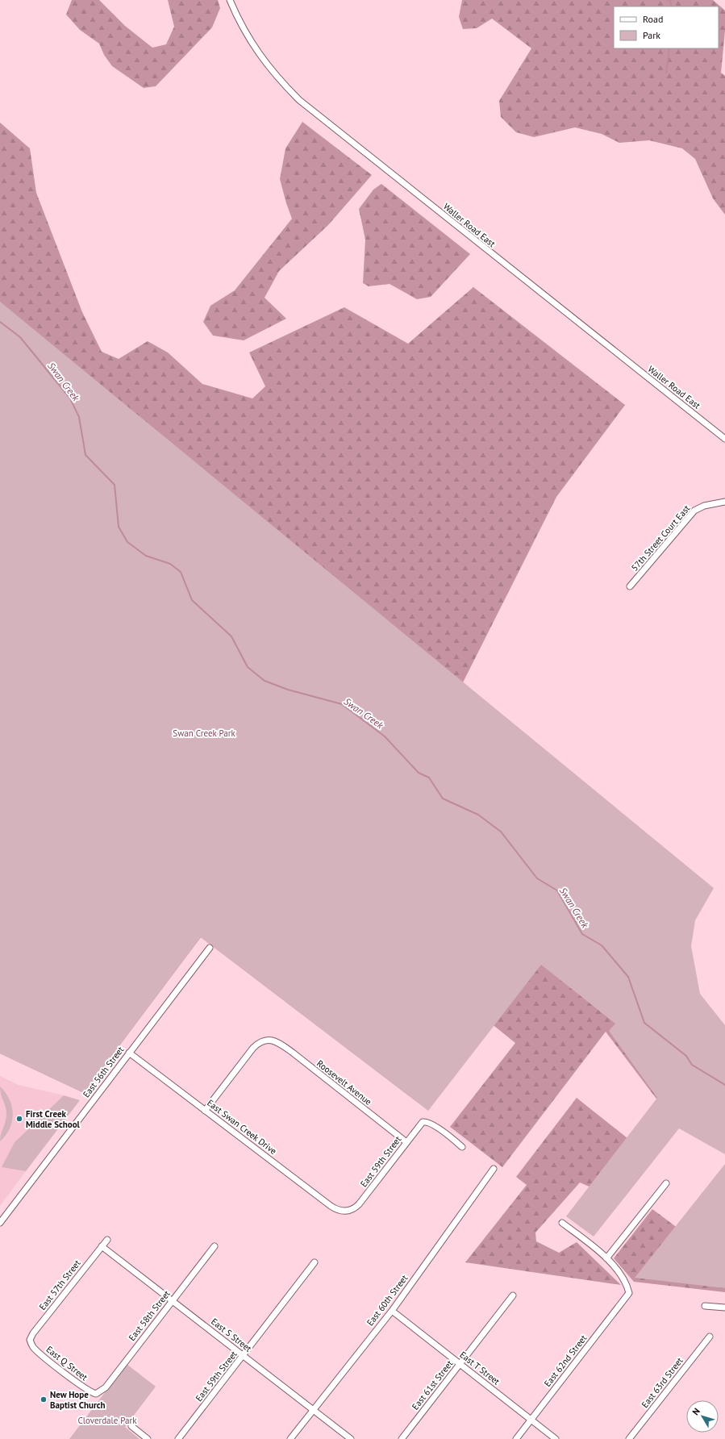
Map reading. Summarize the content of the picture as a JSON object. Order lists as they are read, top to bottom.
{
  "streets": {
    "street": [
      "Waller Road East",
      "57th Street Court East",
      "East 56th Street",
      "Roosevelt Avenue",
      "East Swan Creek Drive",
      "East 59th Street",
      "East 57th Street",
      "East 60th Street",
      "East 58th Street",
      "East S Street",
      "East 62nd Street",
      "East Q Street",
      "East T Street",
      "East 63rd Street",
      "East 61st Street"
    ]
  },
  "crossings": [
    ["East 56th Street", "East Swan Creek Drive"],
    ["Roosevelt Avenue", "East Swan Creek Drive"],
    ["Roosevelt Avenue", "East 59th Street"],
    ["East Swan Creek Drive", "East 59th Street"],
    ["East 59th Street", "East S Street"],
    ["East 57th Street", "East S Street"],
    ["East 57th Street", "East Q Street"],
    ["East 60th Street", "East S Street"],
    ["East 60th Street", "East T Street"],
    ["East 58th Street", "East S Street"],
    ["East 58th Street", "East Q Street"],
    ["East 62nd Street", "East T Street"],
    ["East T Street", "East 61st Street"]
  ],
  "water": ["Swan Creek"],
  "parks": ["Swan Creek Park", "Cloverdale Park"],
  "places": ["First Creek Middle School", "New Hope Baptist Church"],
  "legend": ["Road", "Park"],
  "north": "top left"
}
